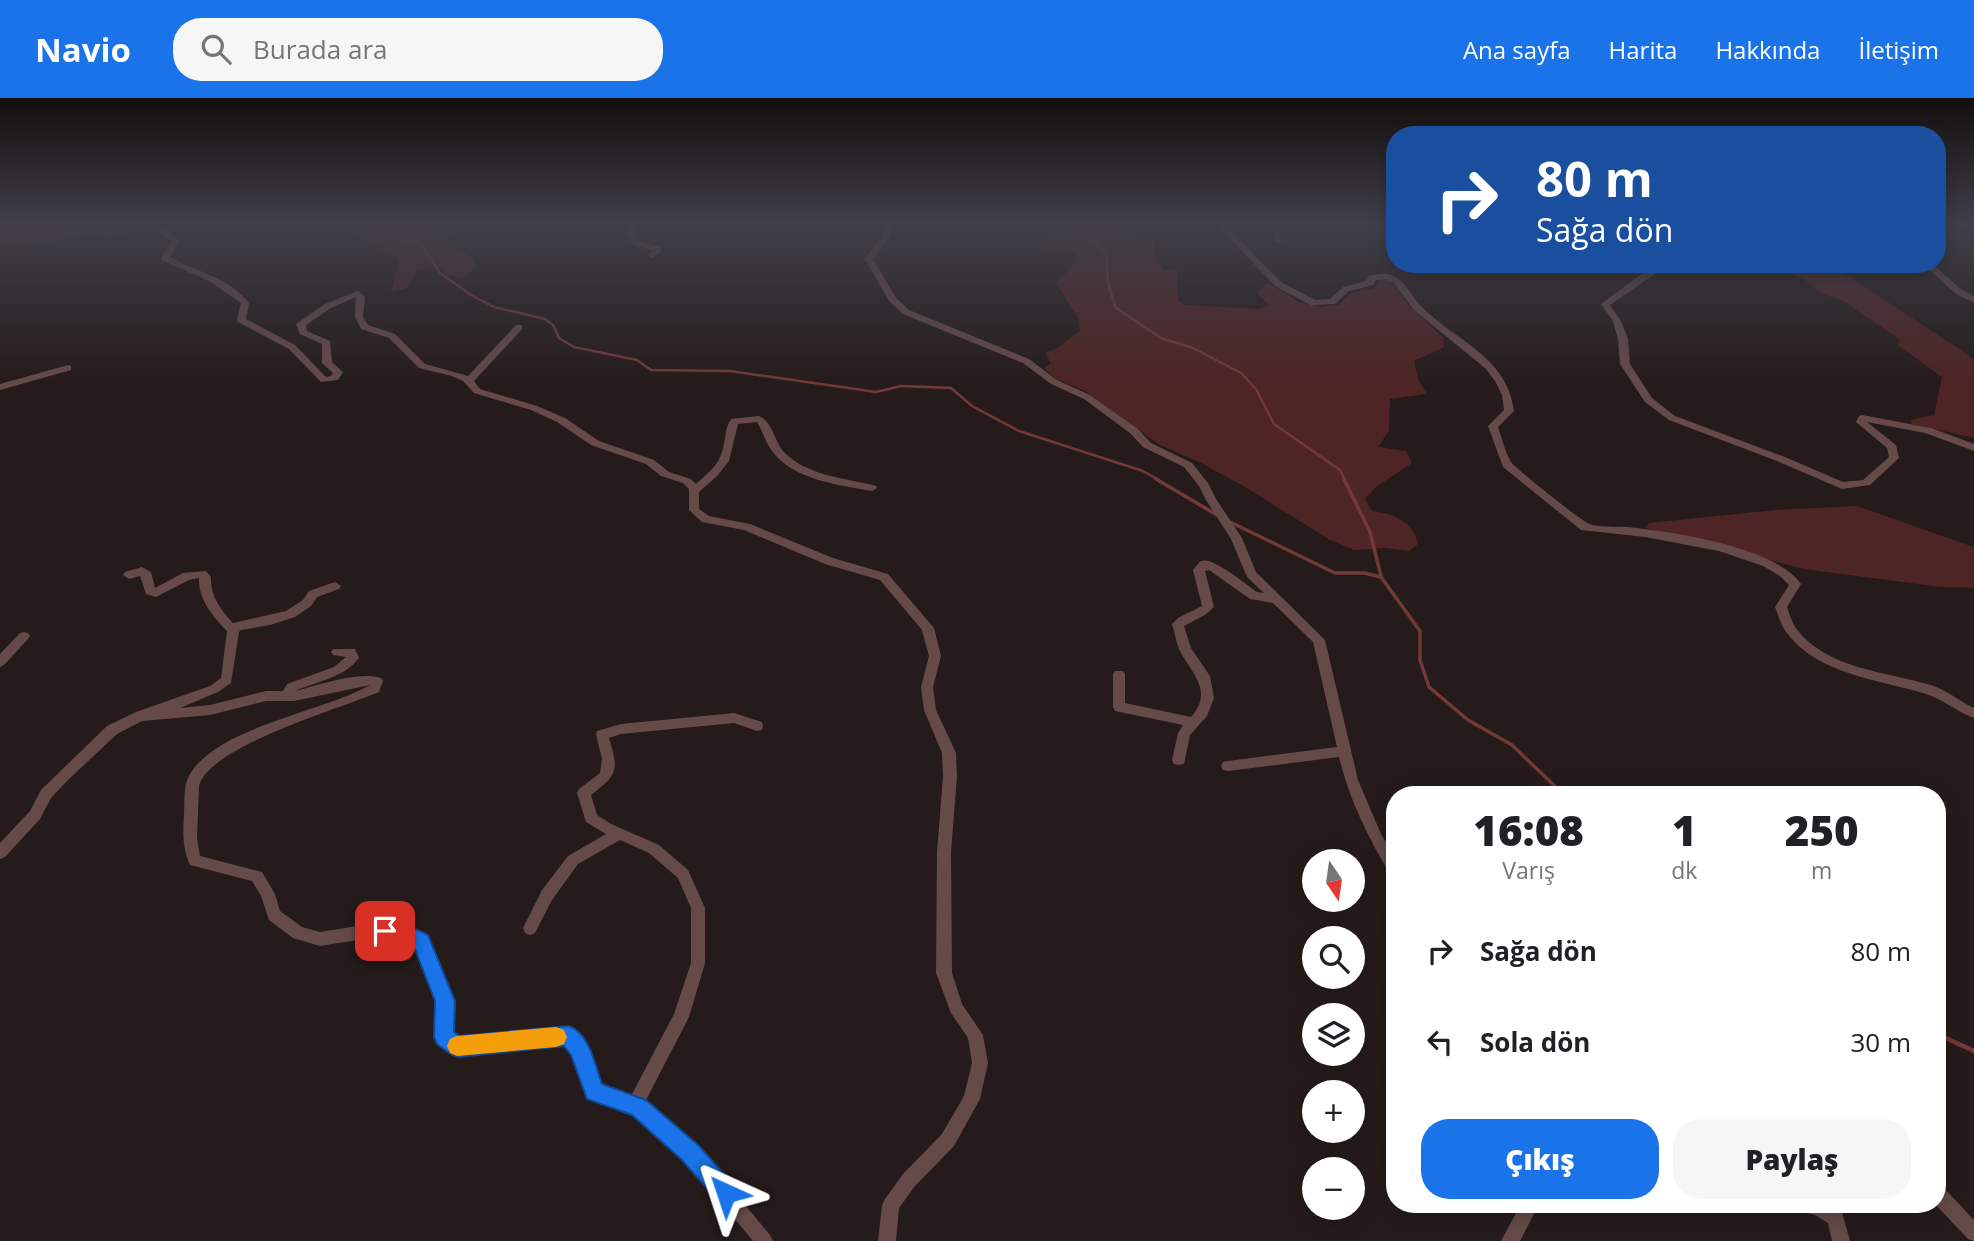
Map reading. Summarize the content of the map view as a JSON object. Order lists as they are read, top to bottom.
{
  "north": "bottom",
  "page": {
    "header": "Navio",
    "search": "Burada ara",
    "nav": [
      "Ana sayfa",
      "Harita",
      "Hakkında",
      "İletişim"
    ],
    "turn": ["80 m", "Sağa dön"],
    "eta": [
      "16:08",
      "Varış",
      "1",
      "dk",
      "250",
      "m"
    ],
    "map_buttons": ["+", "−"],
    "list": [
      {
        "name": "Sağa dön",
        "value": "80 m"
      },
      {
        "name": "Sola dön",
        "value": "30 m"
      }
    ],
    "buttons": ["Çıkış", "Paylaş"]
  }
}
